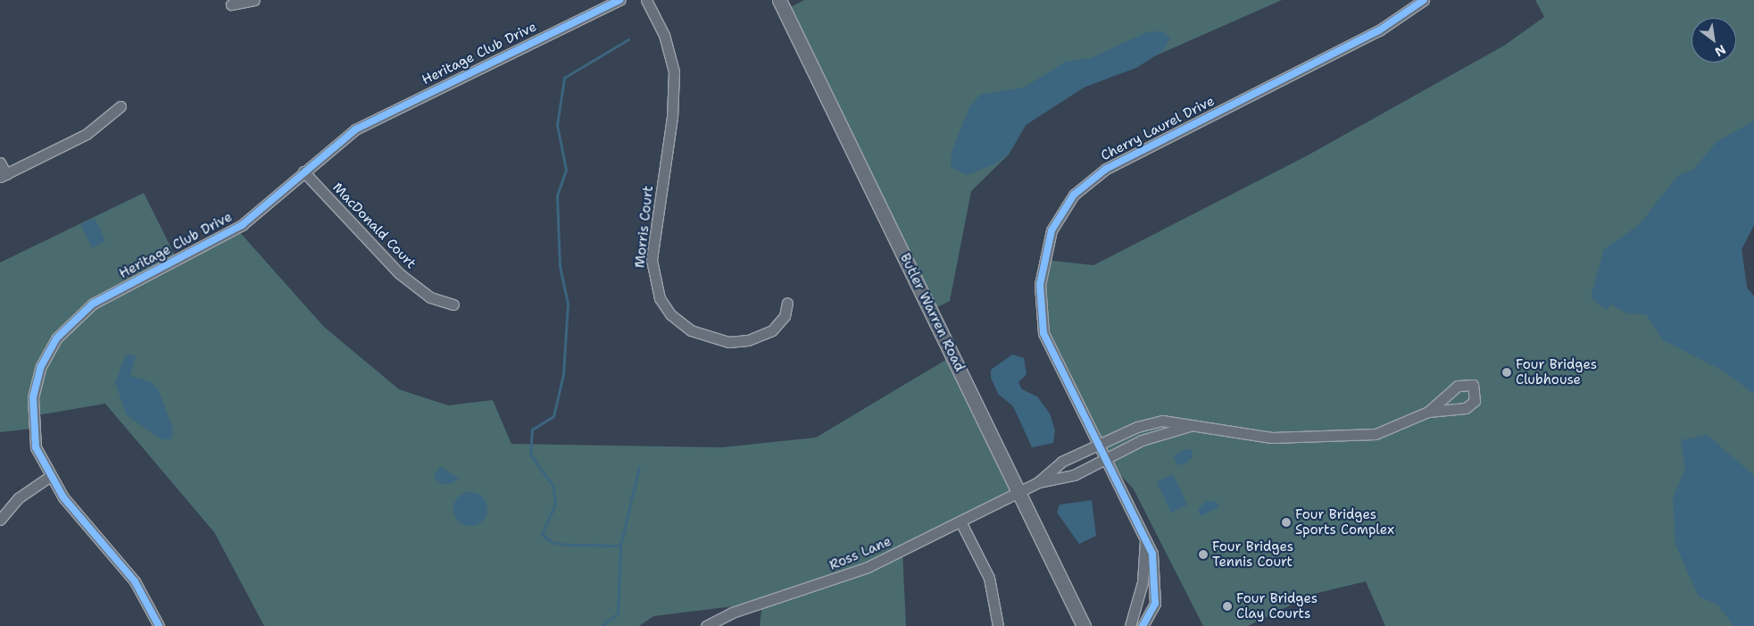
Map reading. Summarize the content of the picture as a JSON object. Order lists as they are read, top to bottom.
{
  "streets": {
    "main road": ["Butler Warren Road"],
    "street": [
      "Heritage Club Drive",
      "Cherry Laurel Drive",
      "MacDonald Court",
      "Morris Court",
      "Ross Lane"
    ]
  },
  "crossings": [
    ["Heritage Club Drive", "MacDonald Court"],
    ["Butler Warren Road", "Ross Lane"]
  ],
  "places": [
    "Four Bridges Clubhouse",
    "Four Bridges Sports Complex",
    "Four Bridges Tennis Court",
    "Four Bridges Clay Courts"
  ],
  "north": "bottom right"
}
